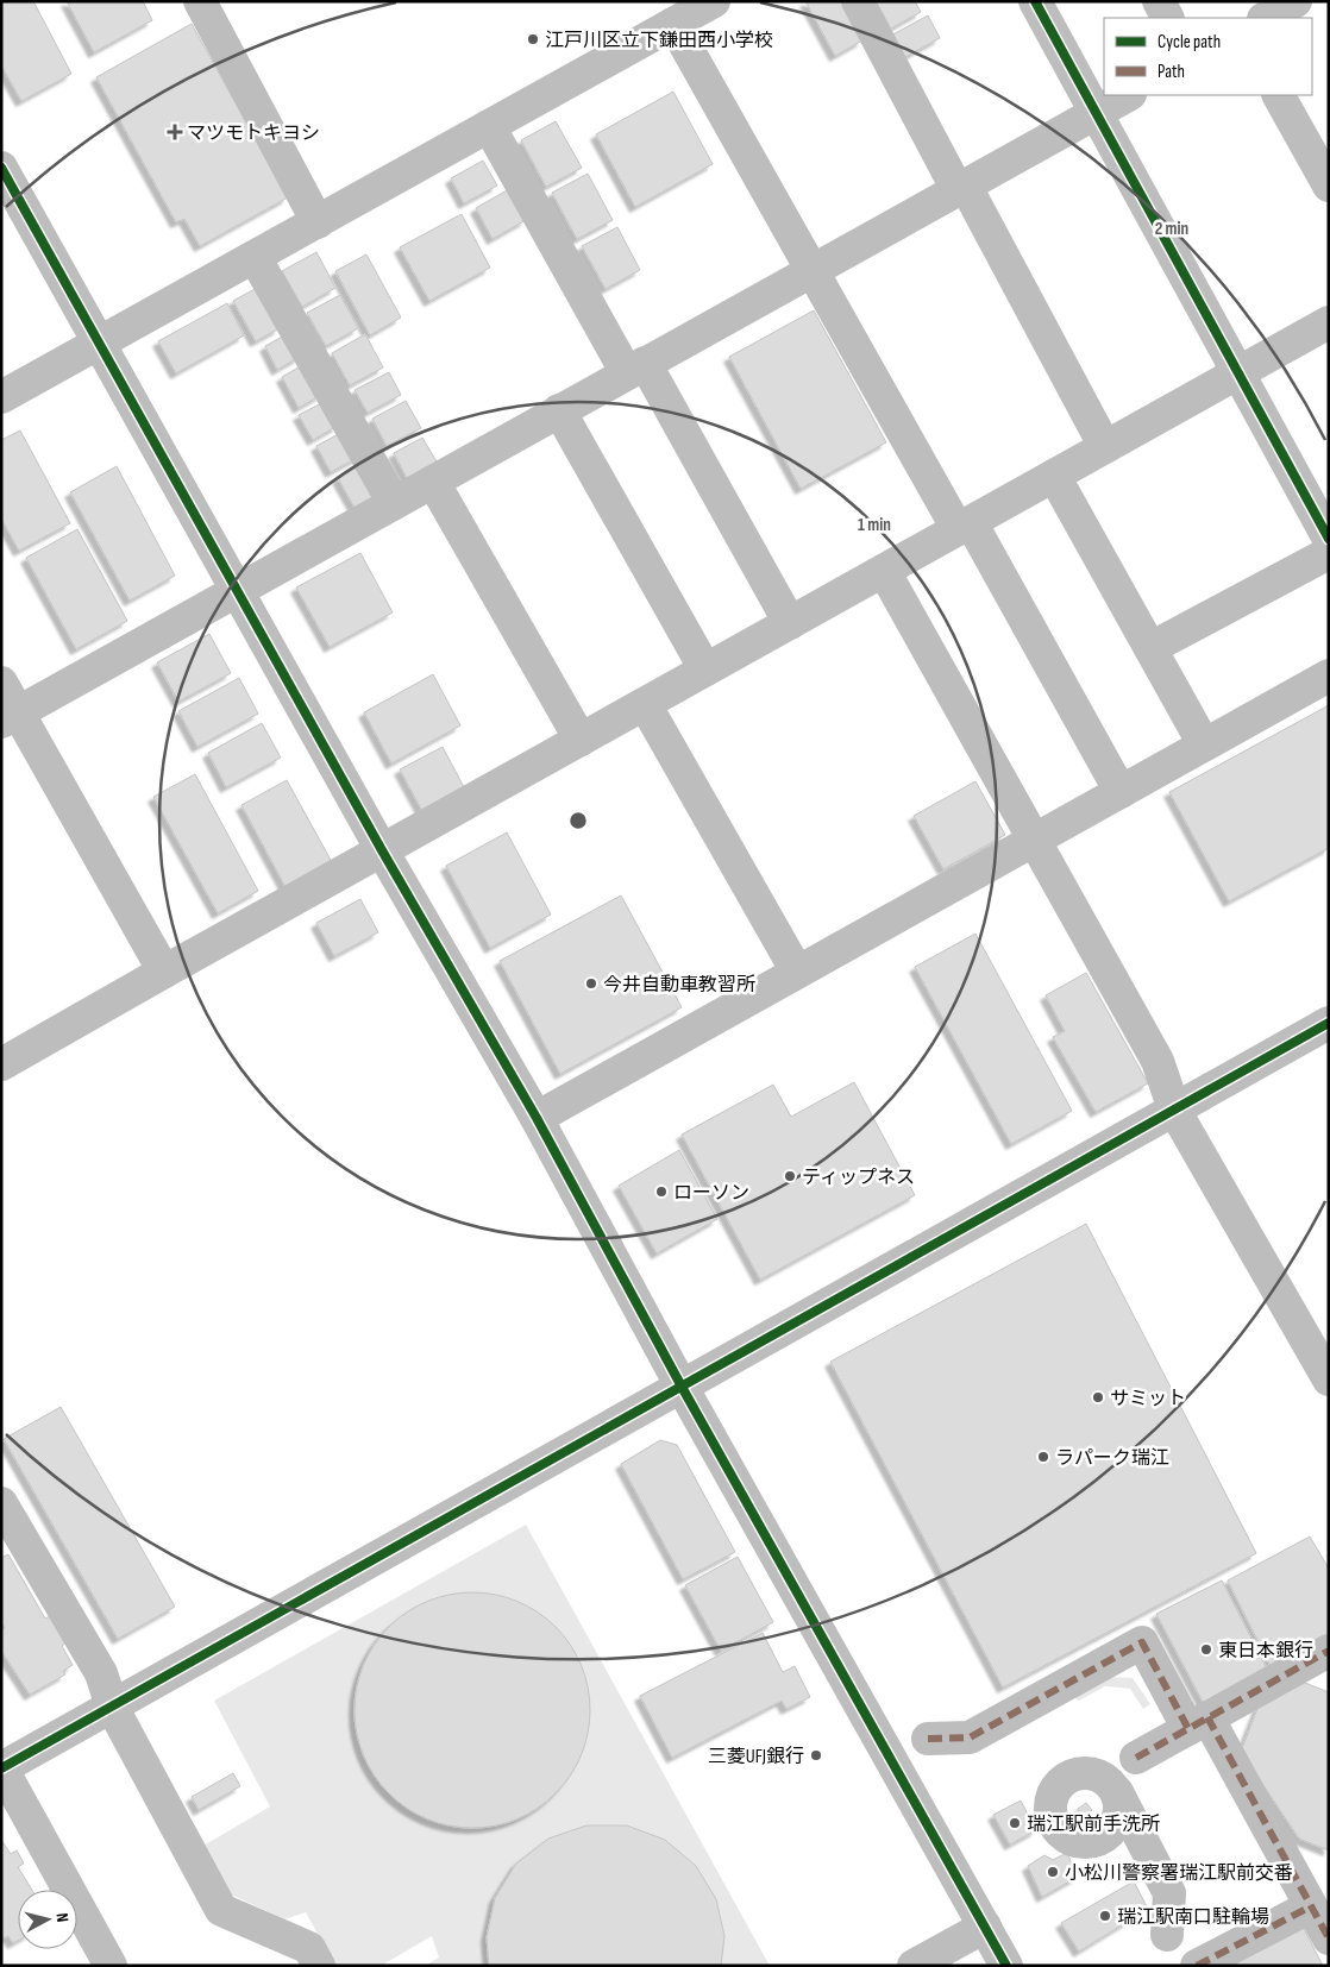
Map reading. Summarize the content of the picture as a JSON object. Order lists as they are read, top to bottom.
{
  "places": {
    "other": [
      "江戸川区立下鎌田西小学校",
      "今井自動車教習所",
      "ティップネス",
      "ローソン",
      "サミット",
      "ラパーク瑞江",
      "東日本銀行",
      "三菱UFJ銀行",
      "瑞江駅前手洗所",
      "小松川警察署瑞江駅前交番",
      "瑞江駅南口駐輪場"
    ],
    "health": ["マツモトキヨシ"]
  },
  "legend": ["Cycle path", "Path"],
  "north": "right",
  "rings": ["2 min", "1 min"]
}
